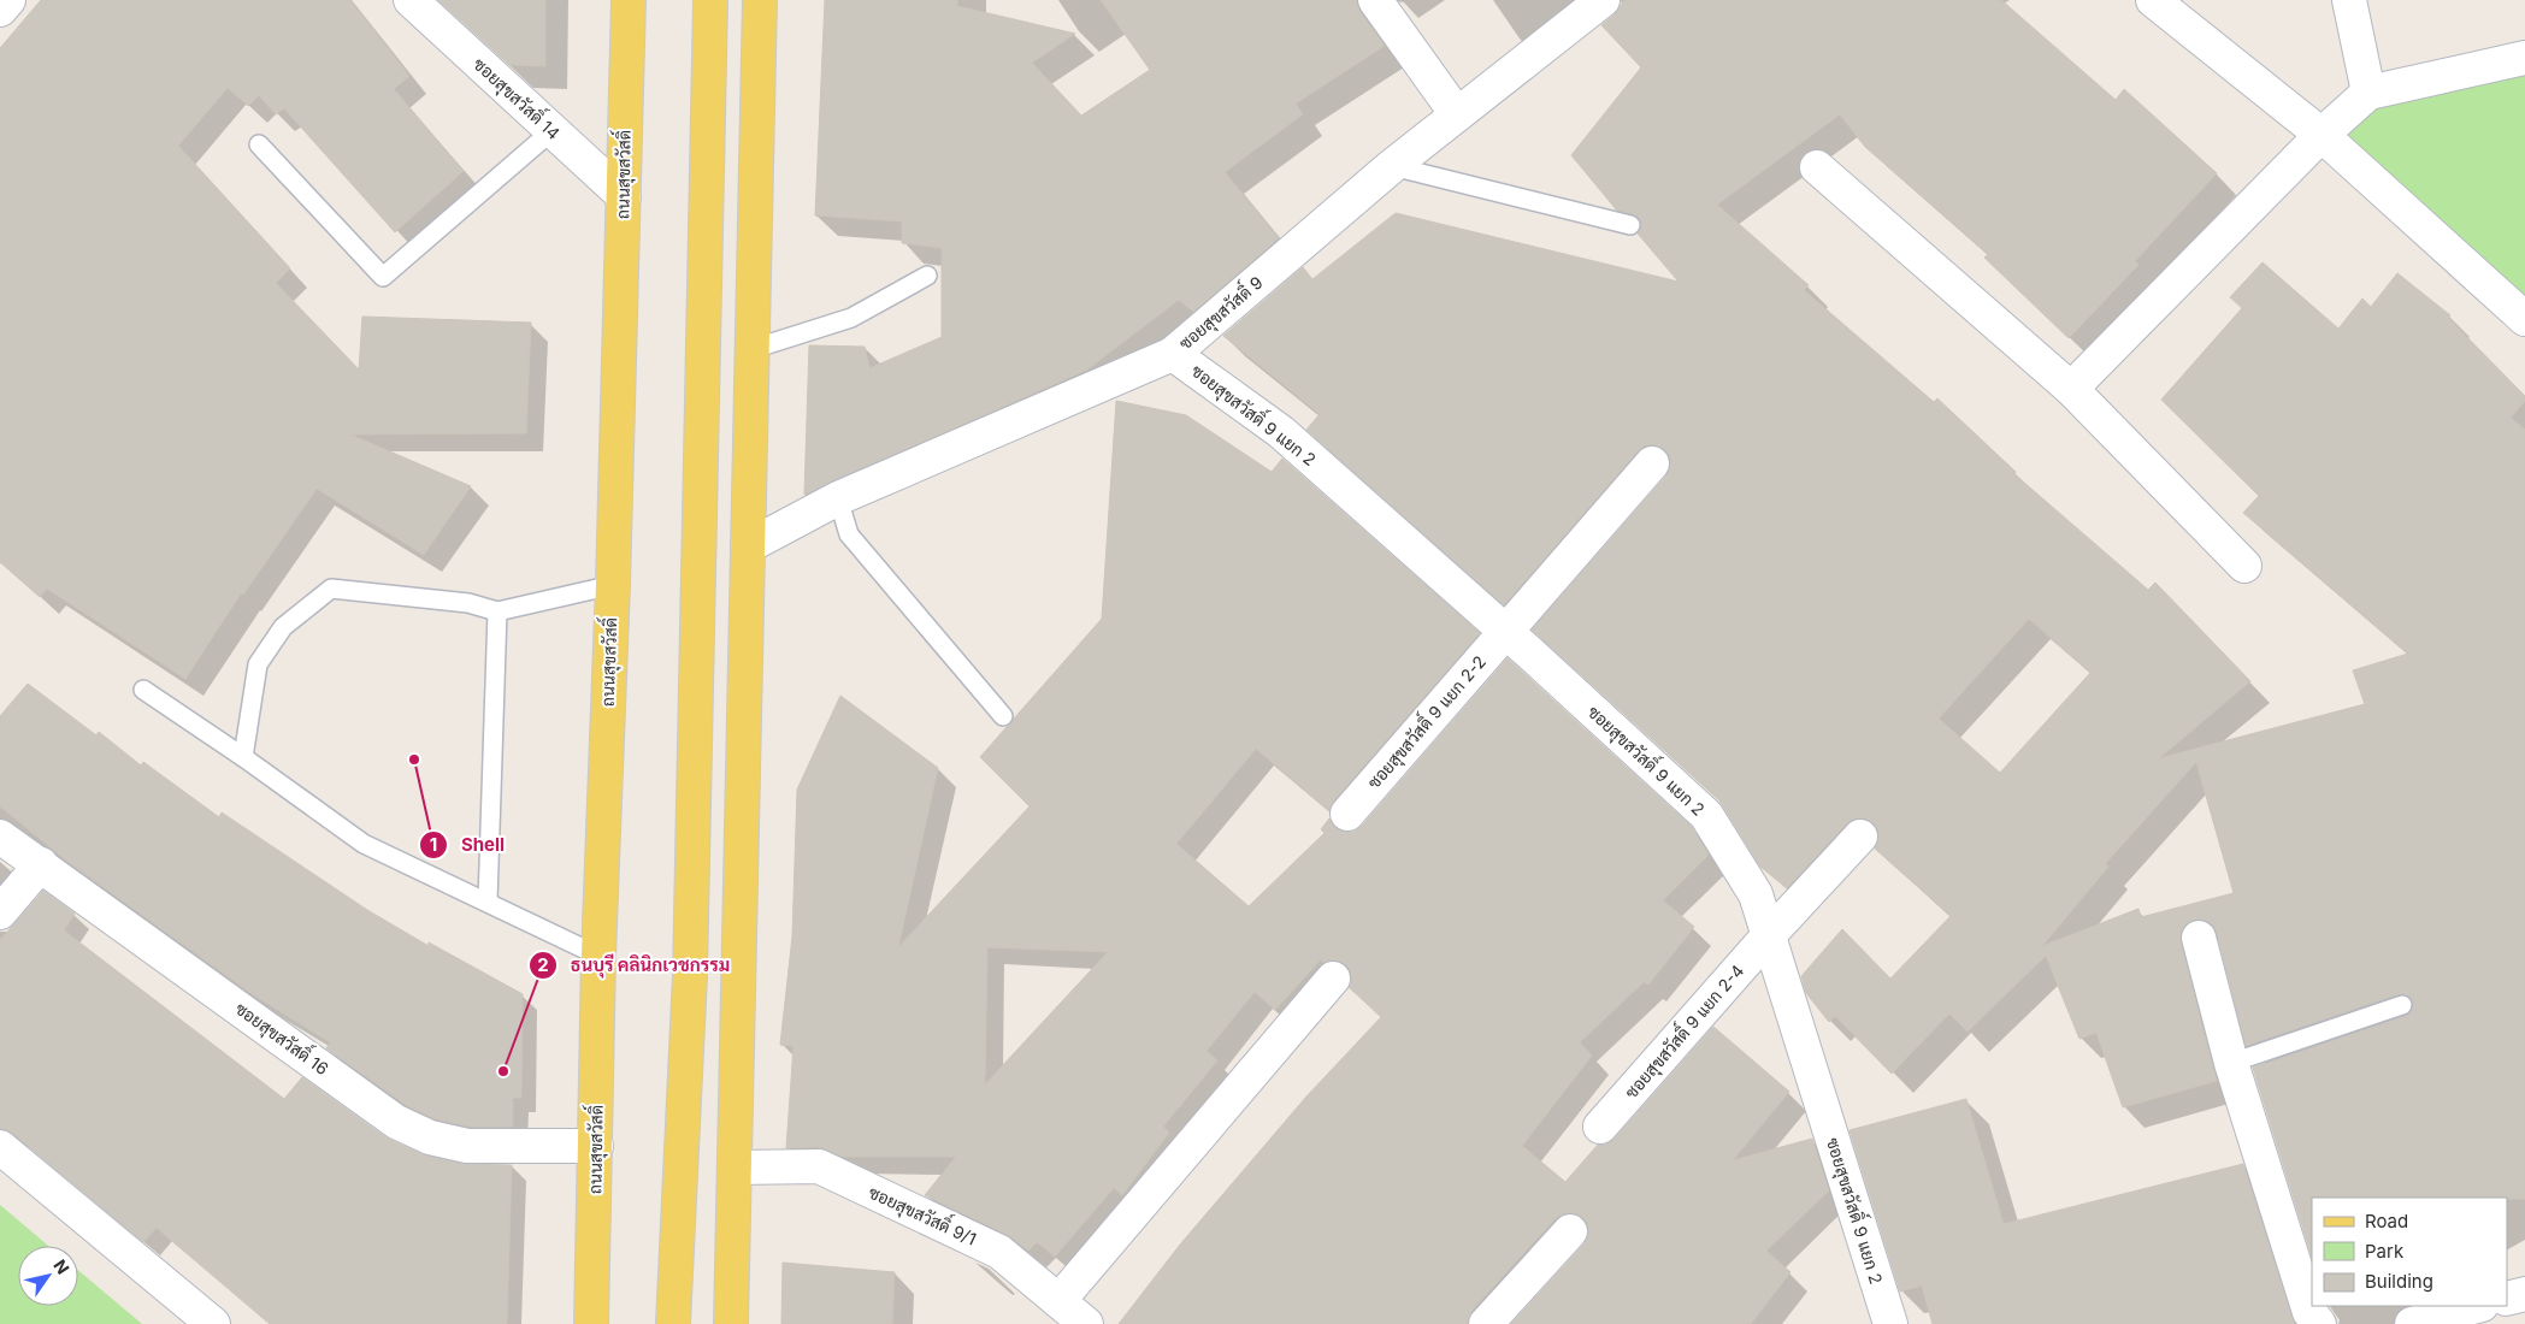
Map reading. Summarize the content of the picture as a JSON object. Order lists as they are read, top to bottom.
{
  "streets": {
    "main road": ["ถนนสุขสวัสดิ์"],
    "street": [
      "ซอยสุขสวัสดิ์ 14",
      "ซอยสุขสวัสดิ์ 9",
      "ซอยสุขสวัสดิ์ 9 แยก 2",
      "ซอยสุขสวัสดิ์ 9 แยก 2-2",
      "ซอยสุขสวัสดิ์ 9 แยก 2-4",
      "ซอยสุขสวัสดิ์ 16",
      "ซอยสุขสวัสดิ์ 9/1"
    ]
  },
  "crossings": [
    ["ซอยสุขสวัสดิ์ 14", "ถนนสุขสวัสดิ์"],
    ["ถนนสุขสวัสดิ์", "ซอยสุขสวัสดิ์ 16"],
    ["ซอยสุขสวัสดิ์ 9", "ซอยสุขสวัสดิ์ 9 แยก 2"],
    ["ซอยสุขสวัสดิ์ 9 แยก 2", "ซอยสุขสวัสดิ์ 9 แยก 2-2"],
    ["ซอยสุขสวัสดิ์ 9 แยก 2", "ซอยสุขสวัสดิ์ 9 แยก 2-4"]
  ],
  "places": ["Shell", "ธนบุรี คลินิกเวชกรรม"],
  "legend": ["Road", "Park", "Building"],
  "north": "top right"
}
